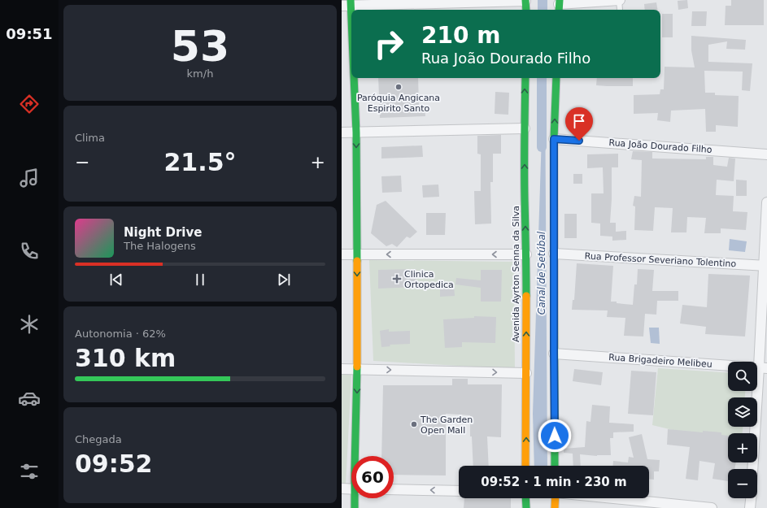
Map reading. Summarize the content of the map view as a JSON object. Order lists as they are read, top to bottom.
{
  "streets": {
    "main road": ["Avenida Ayrton Senna da Silva"],
    "street": ["Rua João Dourado Filho", "Rua Professor Severiano Tolentino", "Rua Brigadeiro Melibeu"]
  },
  "water": ["Canal de Setúbal"],
  "places": {
    "other": ["Paróquia Angicana Espirito Santo", "The Garden Open Mall"],
    "health": ["Clinica Ortopedica"]
  },
  "page": {
    "tabs": "09:51",
    "tile": [
      ["53", "km/h"],
      "Clima",
      ["Autonomia · 62%", "310 km"],
      ["Chegada", "09:52"]
    ],
    "turn": ["210 m", "Rua João Dourado Filho"],
    "heat": ["−", "21.5°", "+"],
    "song": ["Night Drive", "The Halogens"],
    "map_buttons": ["+", "−"],
    "limit": "60",
    "trip": "09:52 · 1 min · 230 m"
  }
}
